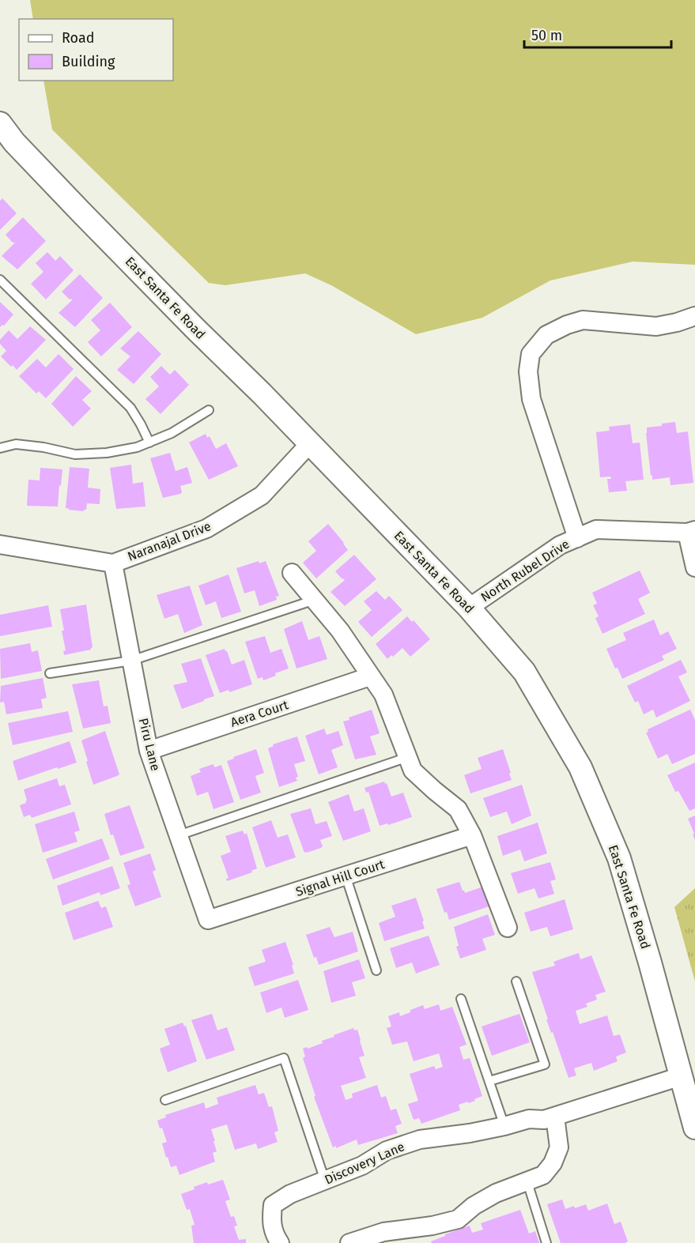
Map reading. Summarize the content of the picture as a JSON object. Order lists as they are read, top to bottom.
{
  "streets": {
    "street": [
      "East Santa Fe Road",
      "Naranajal Drive",
      "North Rubel Drive",
      "Aera Court",
      "Piru Lane",
      "Signal Hill Court",
      "Discovery Lane"
    ]
  },
  "crossings": [
    ["East Santa Fe Road", "Naranajal Drive"],
    ["East Santa Fe Road", "North Rubel Drive"],
    ["East Santa Fe Road", "Discovery Lane"],
    ["Naranajal Drive", "Piru Lane"],
    ["Aera Court", "Piru Lane"],
    ["Piru Lane", "Signal Hill Court"]
  ],
  "legend": ["Road", "Building"],
  "scale_bar": "50 m"
}
